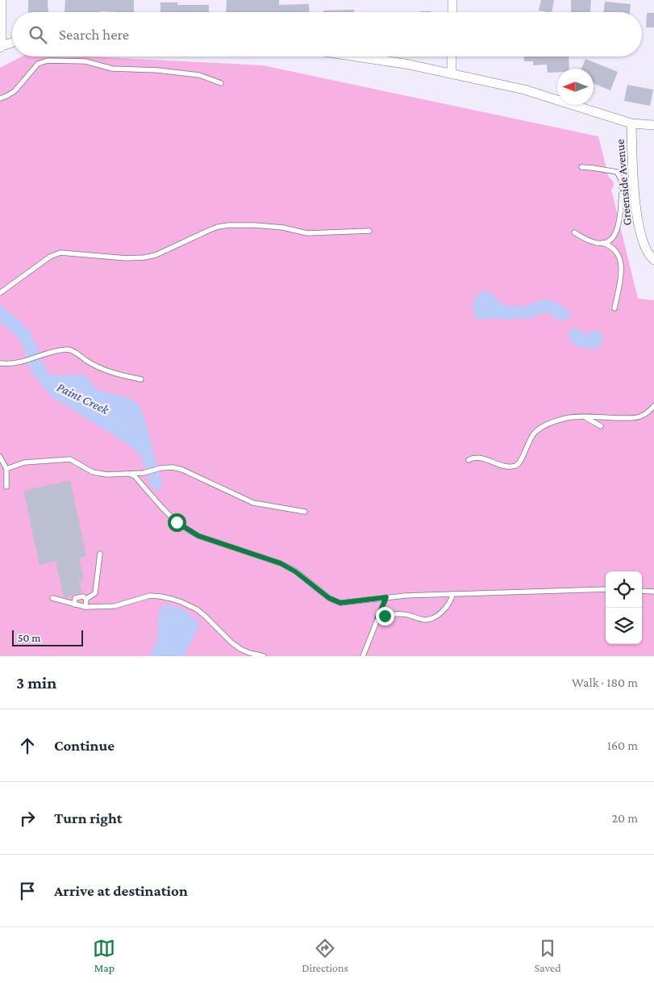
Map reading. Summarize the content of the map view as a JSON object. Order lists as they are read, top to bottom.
{
  "streets": {
    "street": ["Greenside Avenue"]
  },
  "water": ["Paint Creek"],
  "scale_bar": "50 m",
  "north": "left",
  "page": {
    "search": "Search here",
    "scale": "50 m",
    "heading": ["3 min", "Walk · 180 m"],
    "list": [
      ["Continue", "160 m"],
      ["Turn right", "20 m"],
      "Arrive at destination"
    ],
    "nav": ["Map", "Directions", "Saved"]
  }
}
